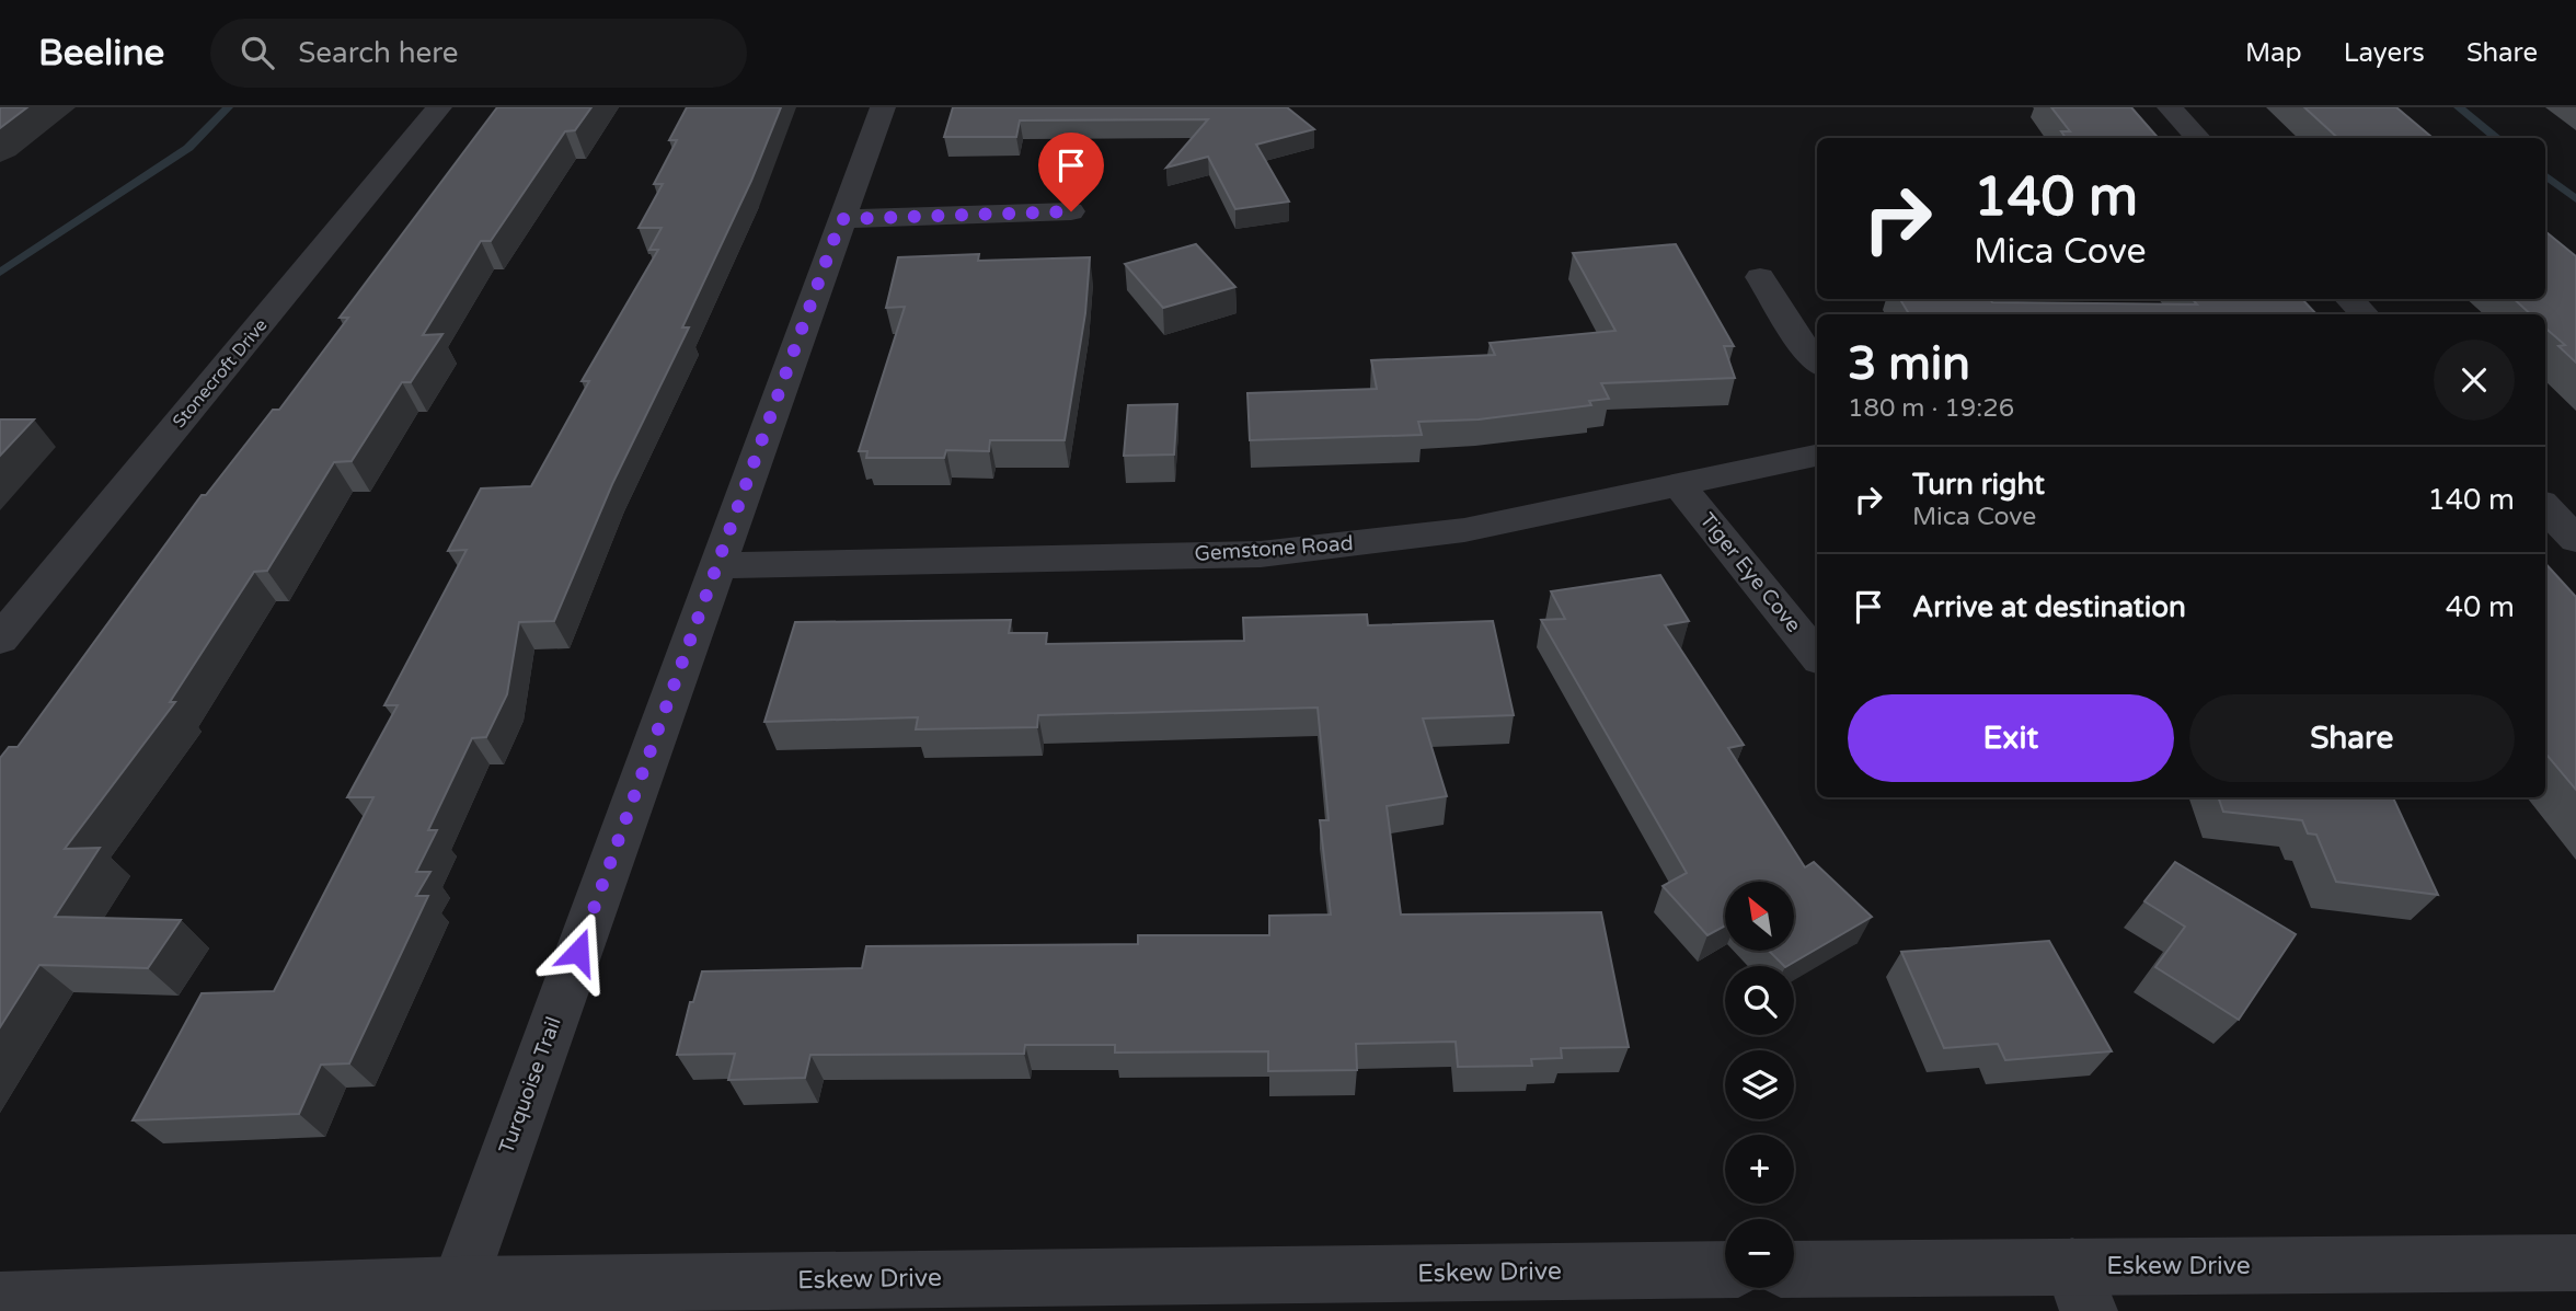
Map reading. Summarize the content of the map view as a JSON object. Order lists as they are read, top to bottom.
{
  "streets": {
    "street": [
      "Stonecroft Drive",
      "Gemstone Road",
      "Tiger Eye Cove",
      "Turquoise Trail",
      "Eskew Drive"
    ]
  },
  "crossings": [
    ["Gemstone Road", "Tiger Eye Cove"],
    ["Gemstone Road", "Turquoise Trail"],
    ["Turquoise Trail", "Eskew Drive"]
  ],
  "north": "top left",
  "page": {
    "header": "Beeline",
    "search": "Search here",
    "nav": ["Map", "Layers", "Share"],
    "turn": ["140 m", "Mica Cove"],
    "heading": ["3 min", "180 m · 19:26"],
    "list": [
      {
        "name": "Turn right",
        "note": "Mica Cove",
        "value": "140 m"
      },
      {
        "name": "Arrive at destination",
        "value": "40 m"
      }
    ],
    "buttons": ["Exit", "Share"],
    "map_buttons": ["+", "−"]
  }
}
